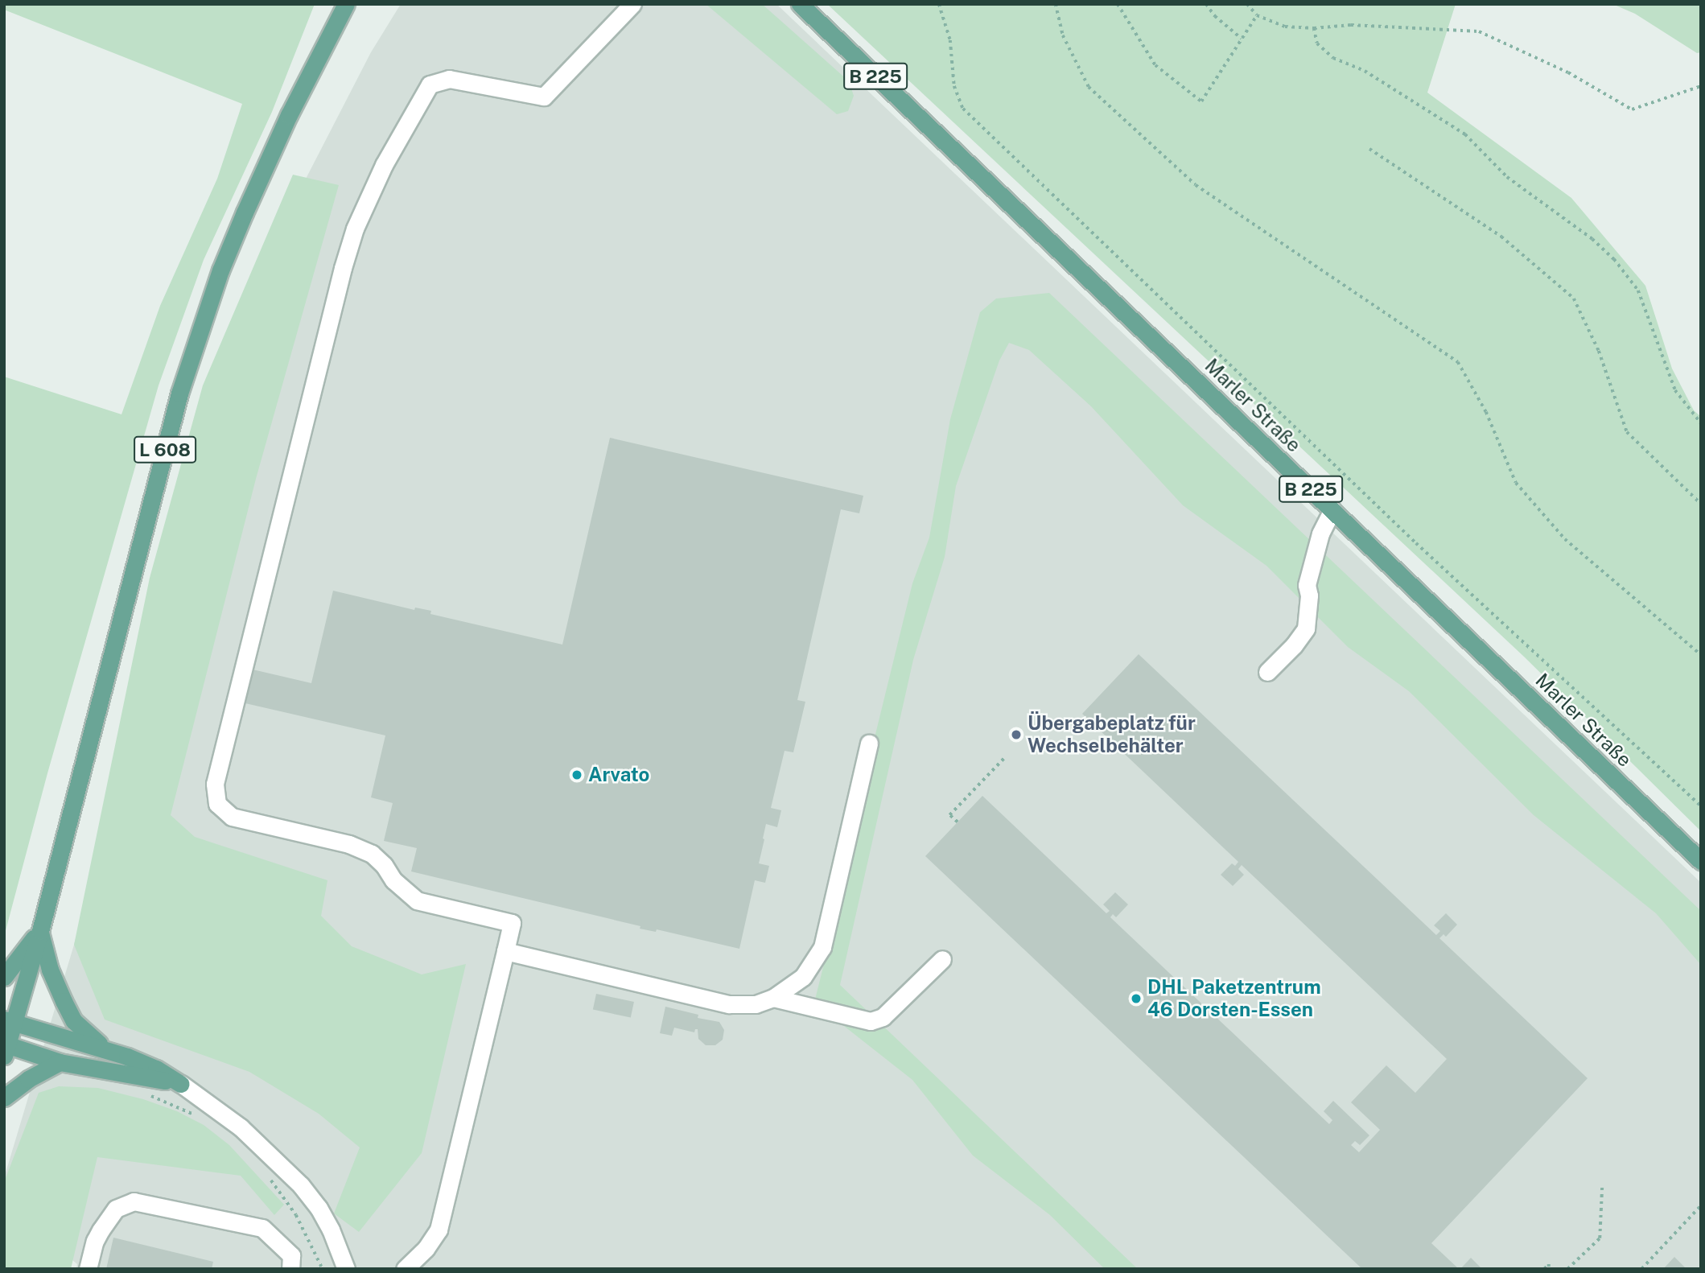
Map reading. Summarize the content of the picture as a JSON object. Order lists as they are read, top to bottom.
{
  "streets": {
    "main road": ["B 225", "Marler Straße", "L 608"]
  },
  "places": ["Übergabeplatz für Wechselbehälter", "Arvato", "DHL Paketzentrum 46 Dorsten-Essen"]
}
